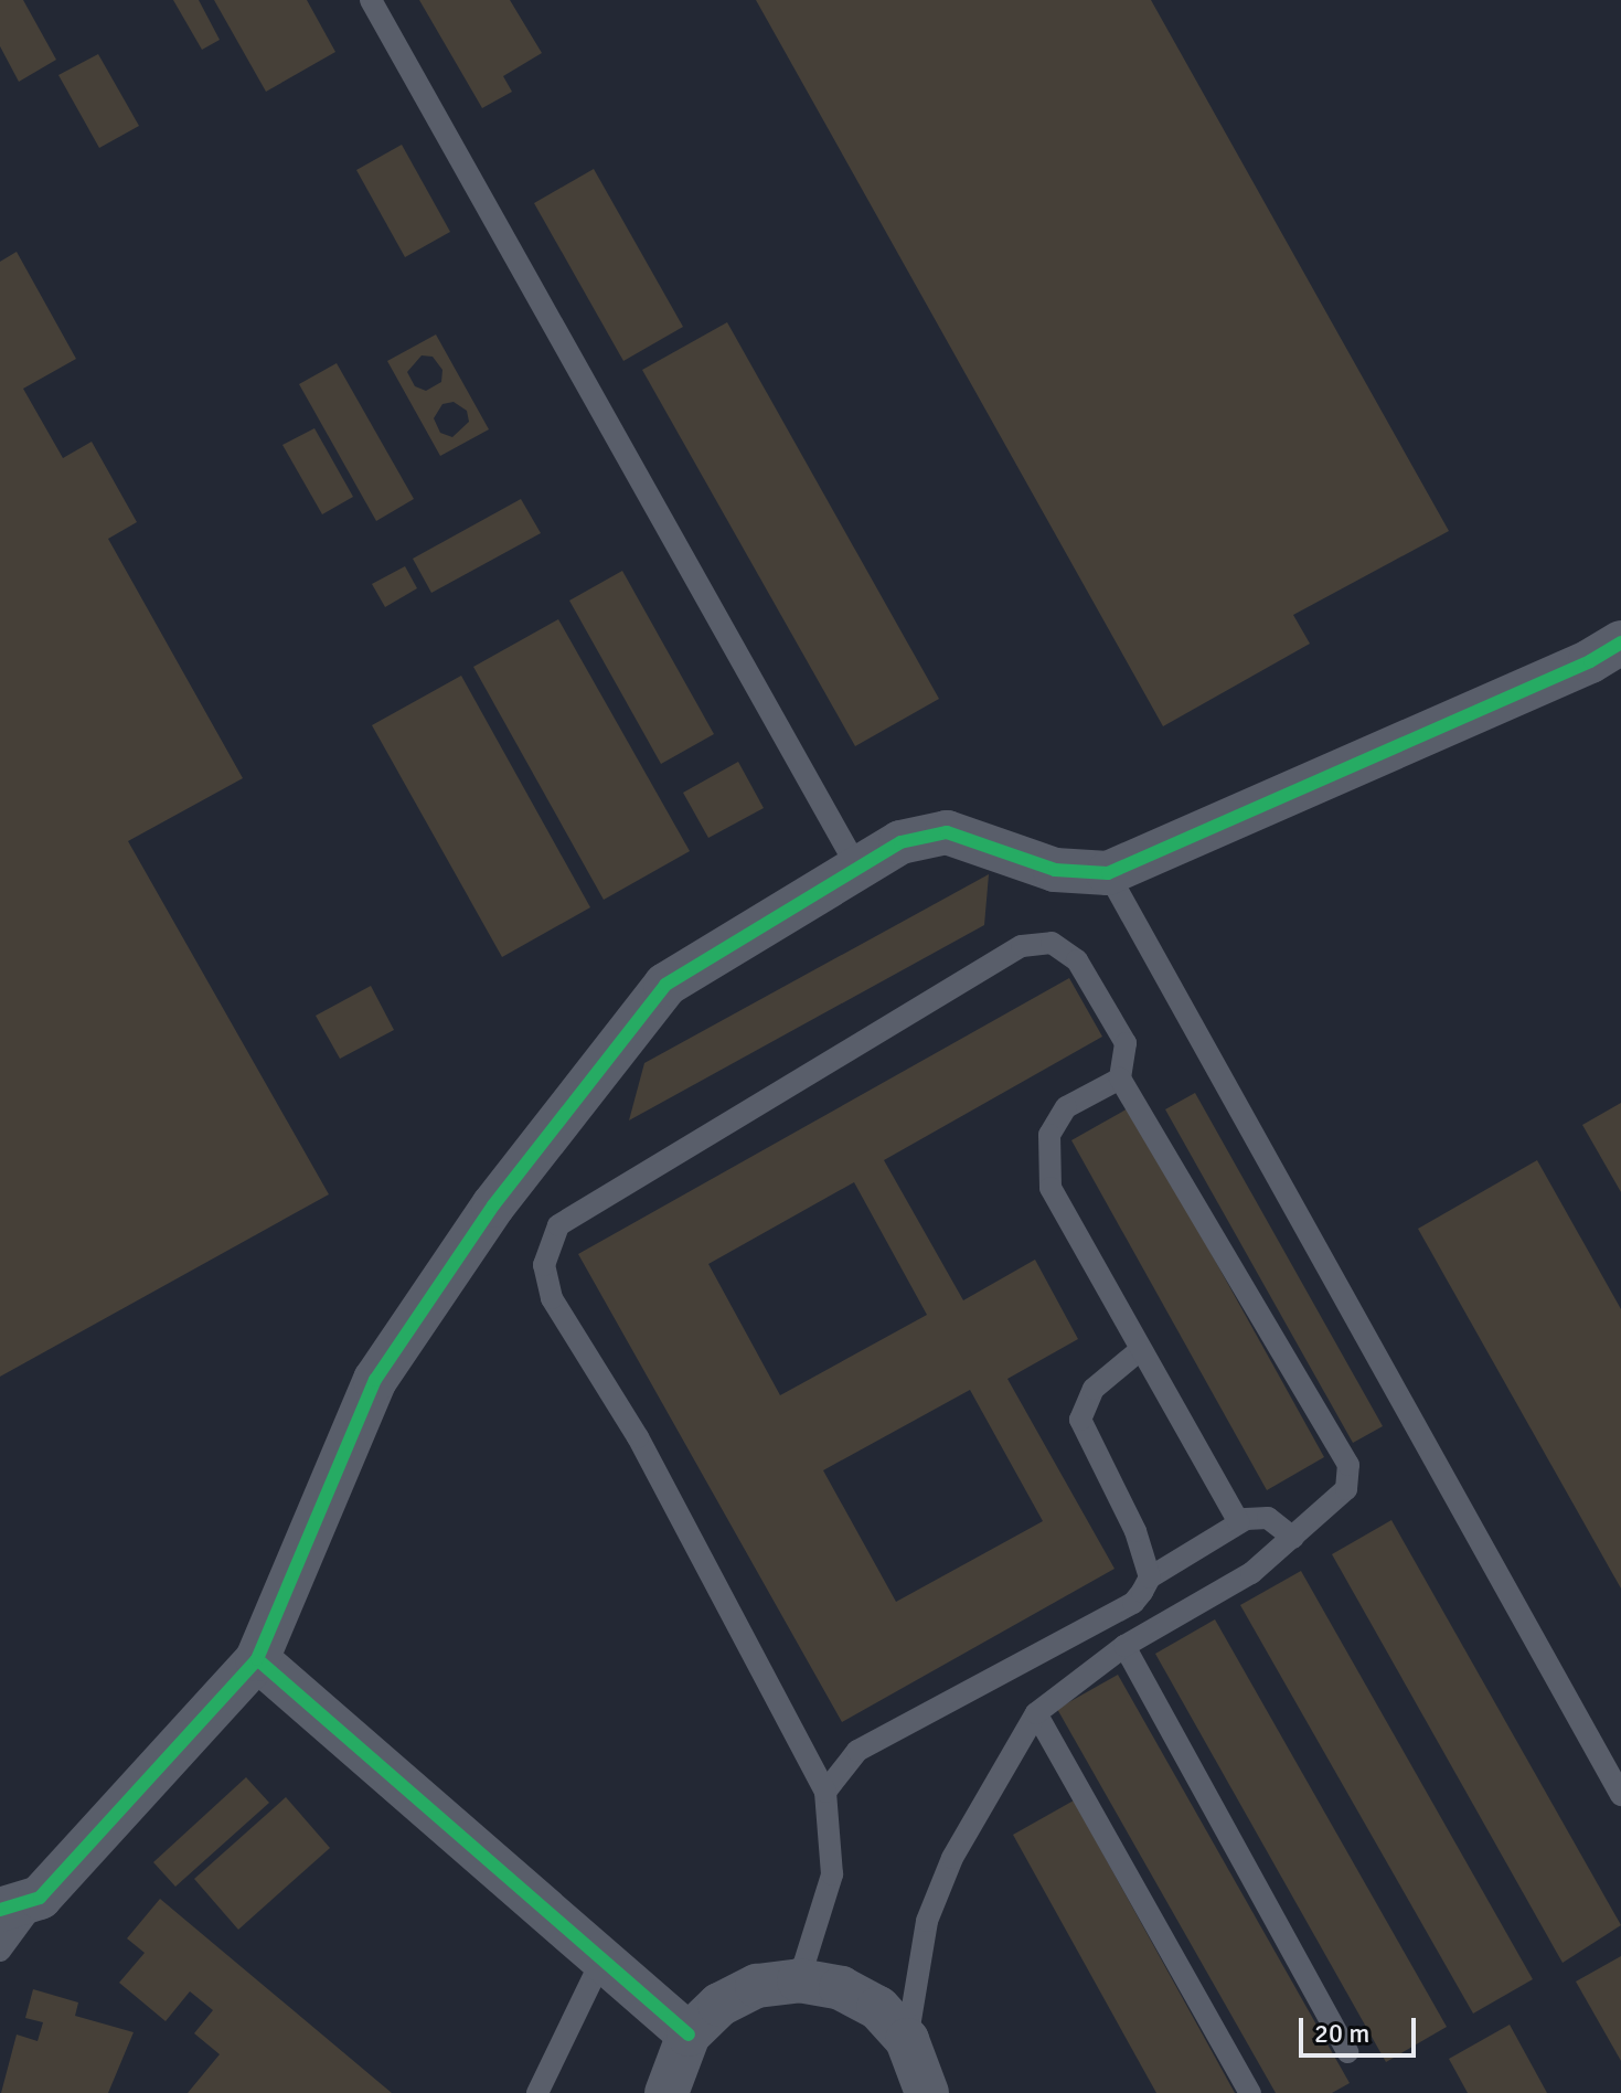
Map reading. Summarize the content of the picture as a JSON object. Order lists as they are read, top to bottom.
{
  "scale_bar": "20 m"
}
